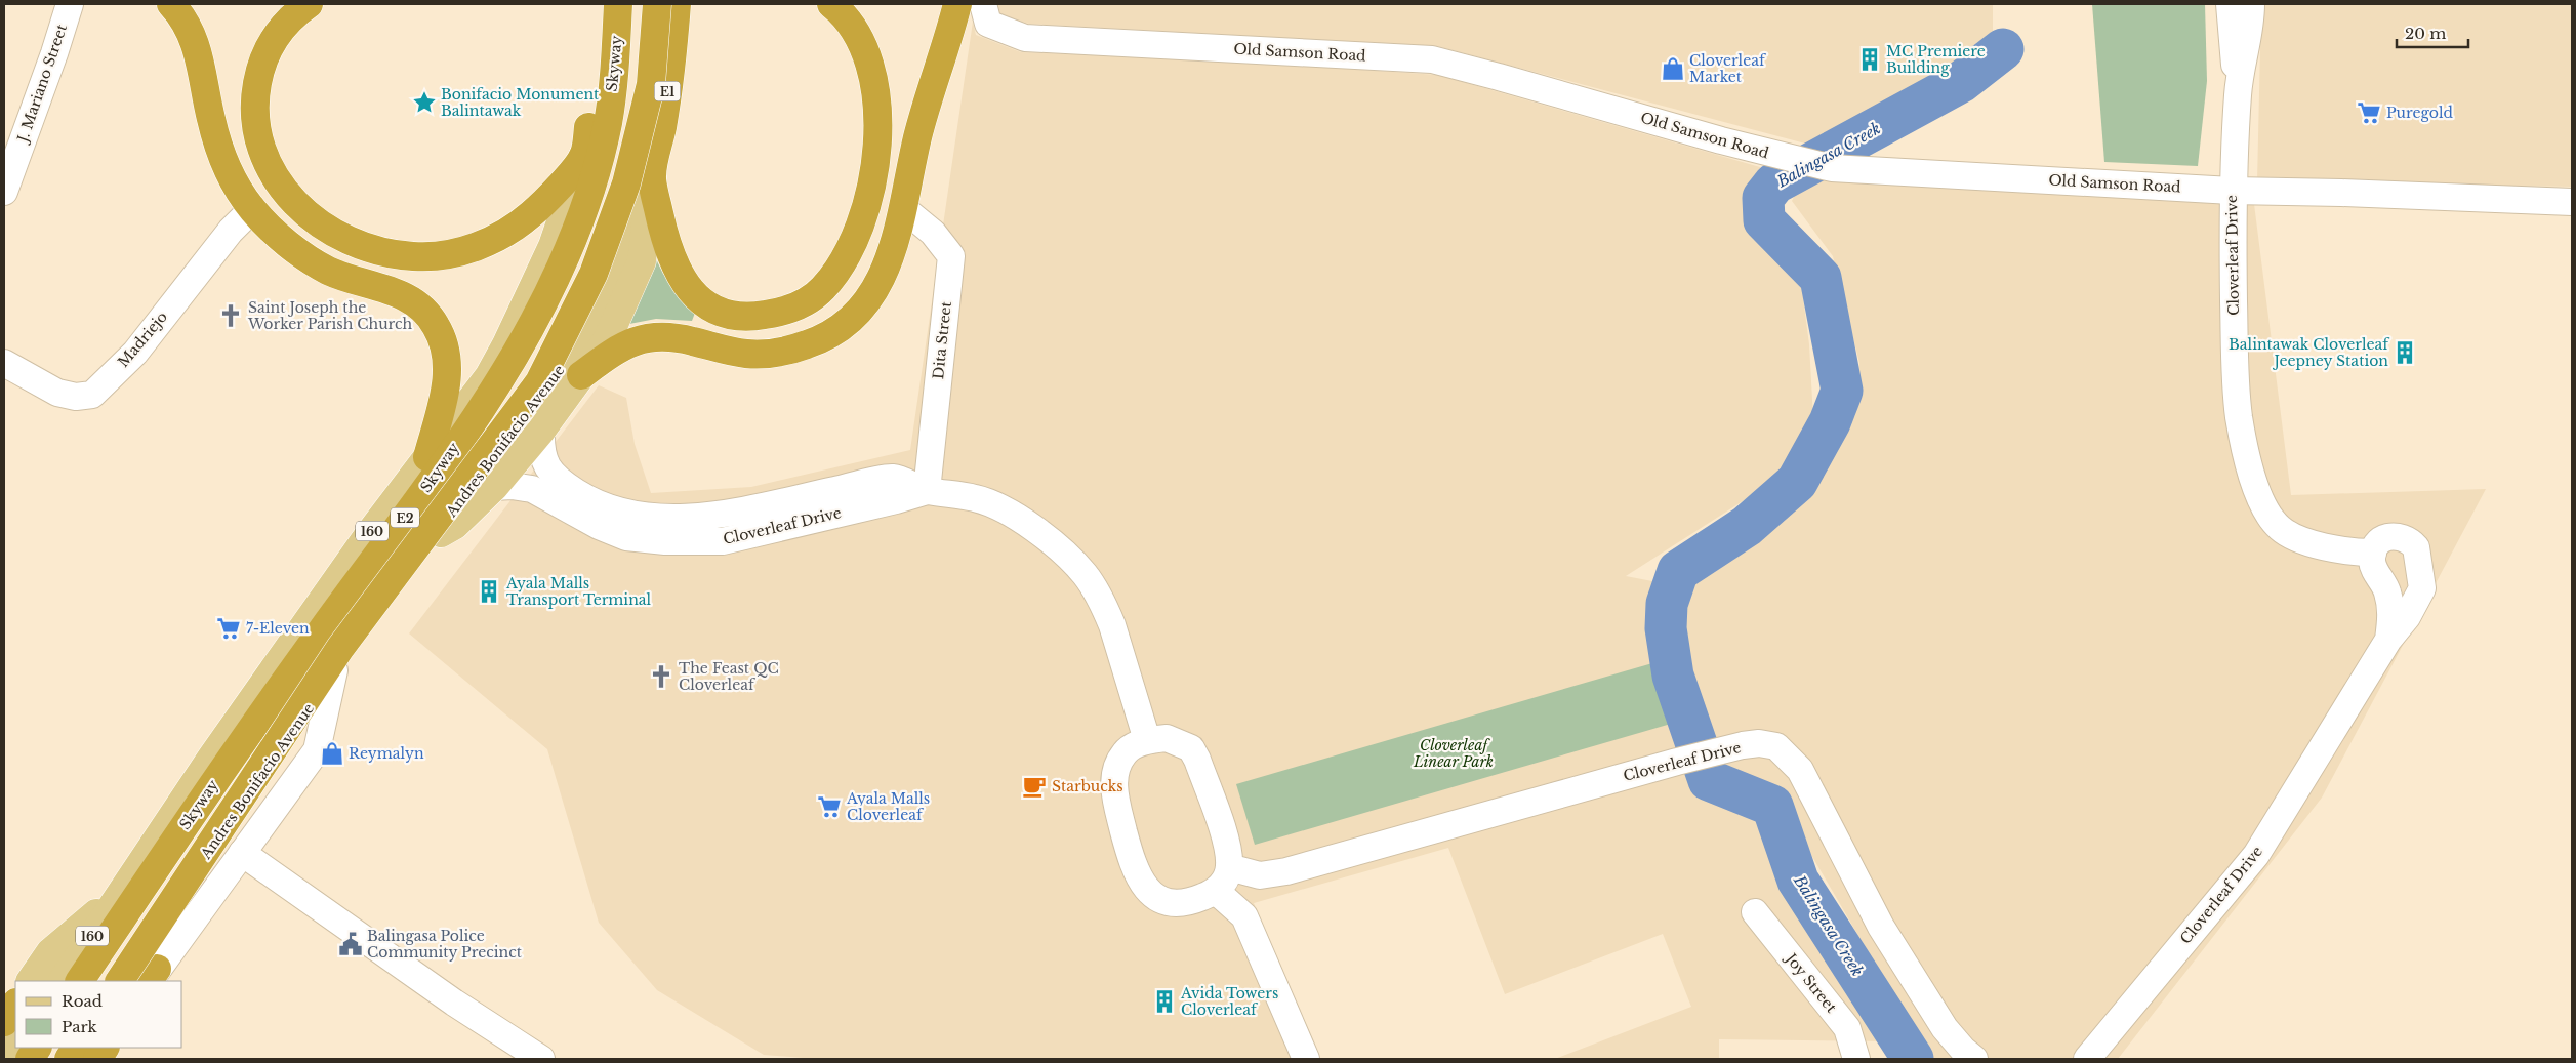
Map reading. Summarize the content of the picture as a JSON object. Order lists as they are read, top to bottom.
{
  "streets": {
    "highway": ["Skyway", "E1", "E2"],
    "main road": ["Andres Bonifacio Avenue", "160"],
    "street": [
      "Old Samson Road",
      "J. Mariano Street",
      "Cloverleaf Drive",
      "Madriejo",
      "Dita Street",
      "Joy Street"
    ]
  },
  "crossings": [
    ["Old Samson Road", "Cloverleaf Drive"],
    ["E1", "Andres Bonifacio Avenue"],
    ["Cloverleaf Drive", "Dita Street"],
    ["Cloverleaf Drive", "Andres Bonifacio Avenue"]
  ],
  "water": ["Balingasa Creek"],
  "parks": ["Cloverleaf Linear Park"],
  "places": {
    "building": [
      "MC Premiere Building",
      "Balintawak Cloverleaf Jeepney Station",
      "Ayala Malls Transport Terminal",
      "Avida Towers Cloverleaf"
    ],
    "shop": ["Cloverleaf Market", "Reymalyn"],
    "place": ["Bonifacio Monument Balintawak"],
    "supermarket": ["Puregold", "7-Eleven", "Ayala Malls Cloverleaf"],
    "church": ["Saint Joseph the Worker Parish Church", "The Feast QC Cloverleaf"],
    "cafe": ["Starbucks"],
    "public building": ["Balingasa Police Community Precinct"]
  },
  "legend": ["Road", "Park"],
  "scale_bar": "20 m"
}
